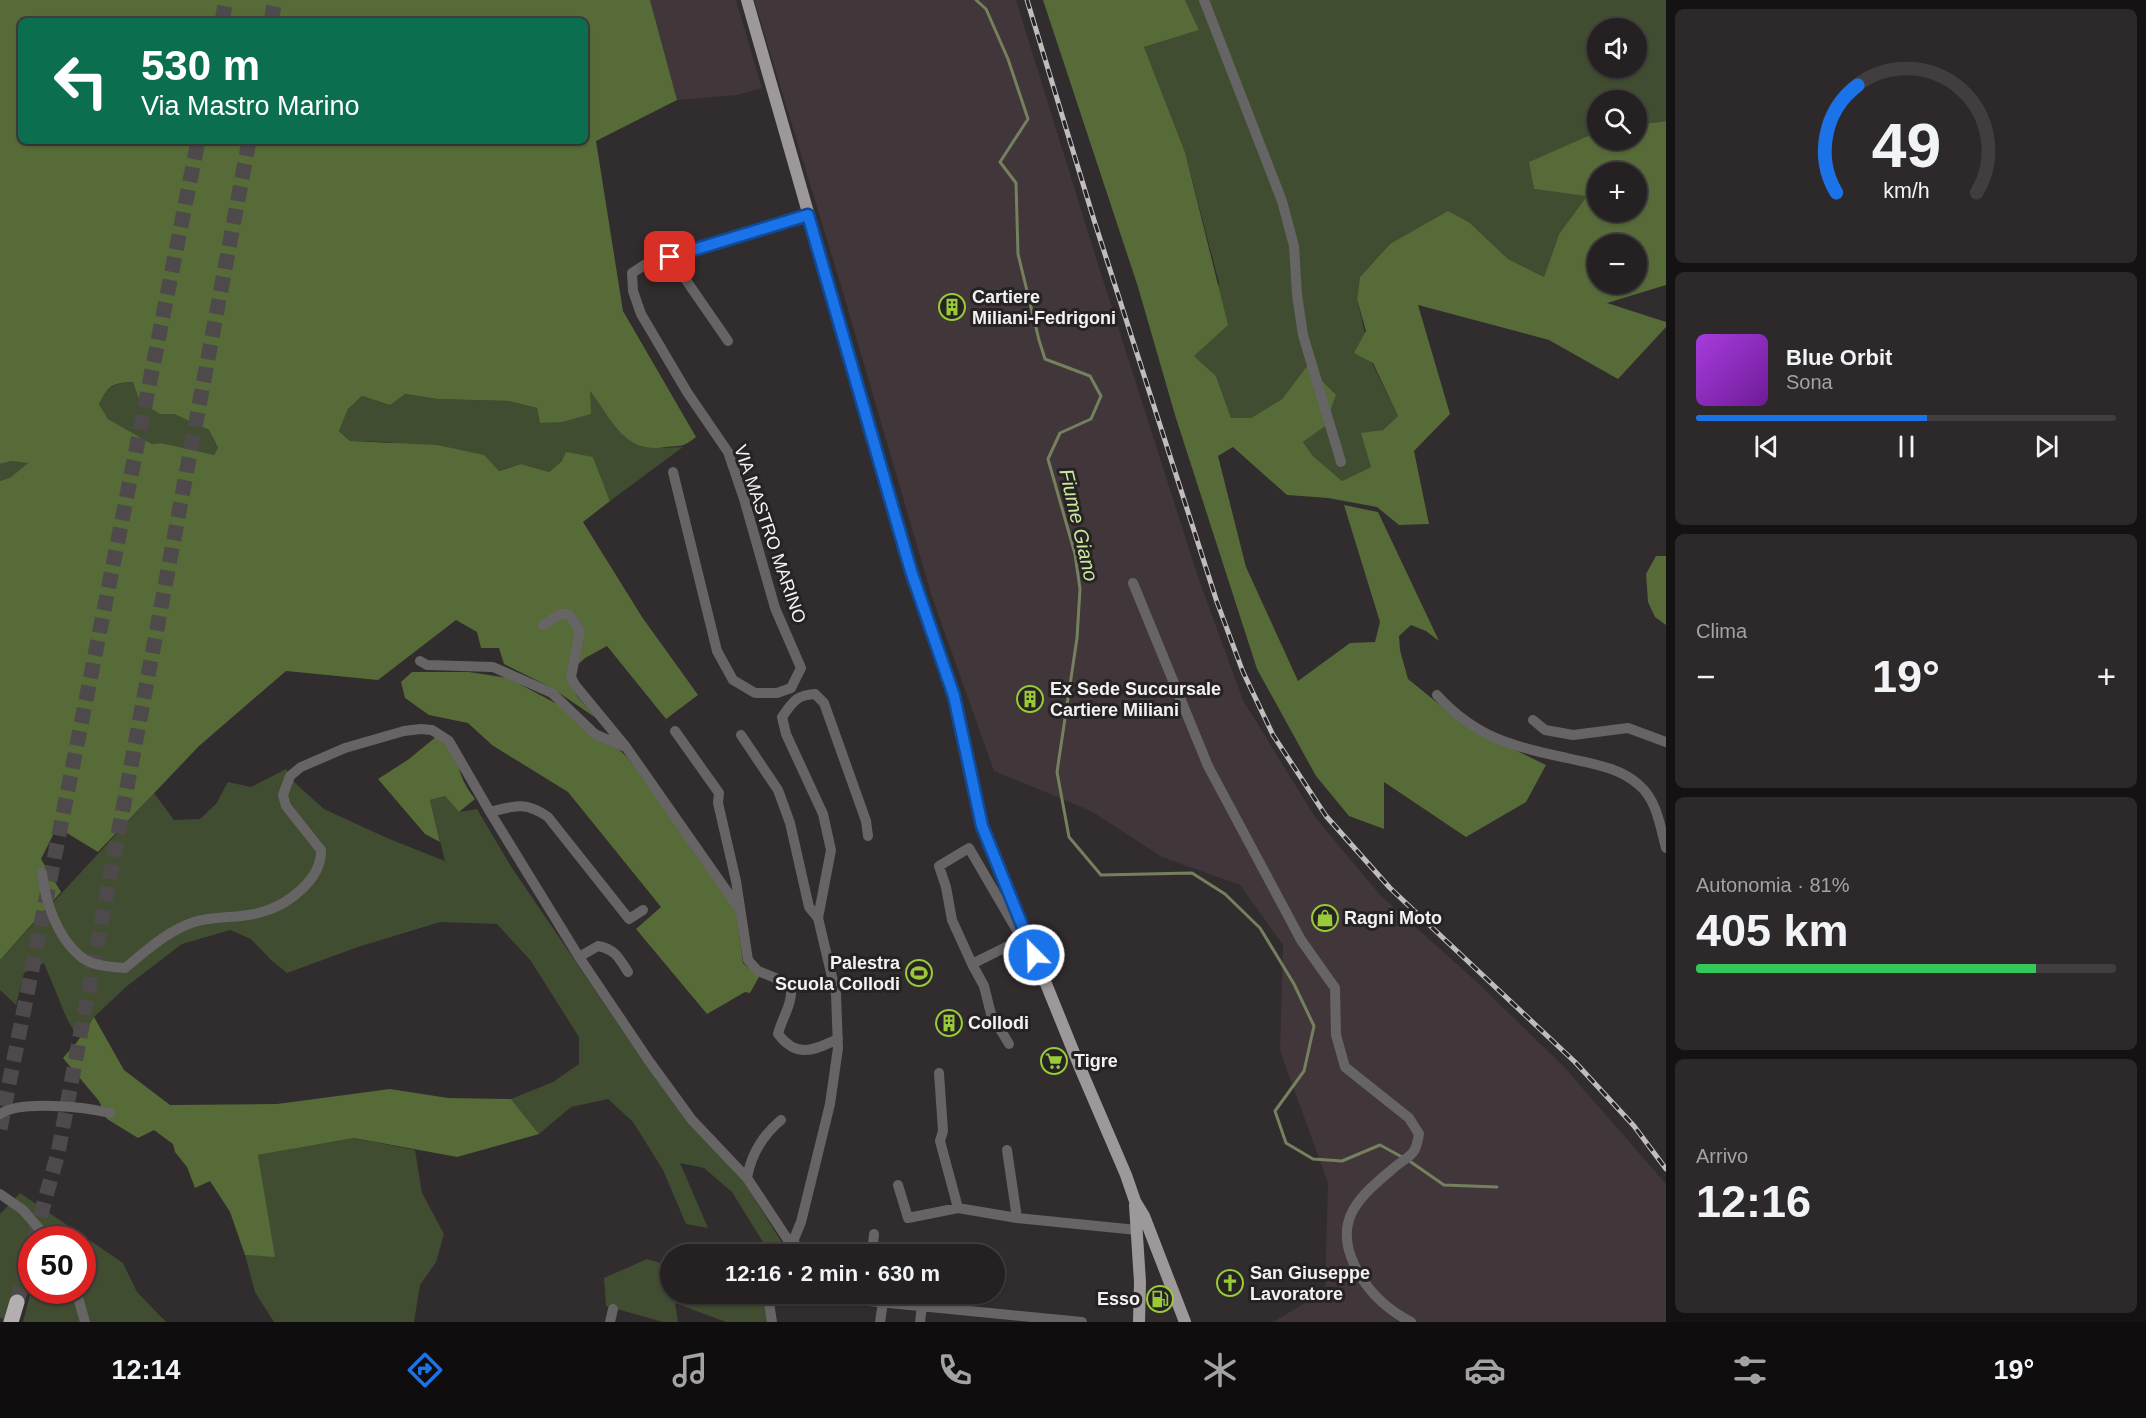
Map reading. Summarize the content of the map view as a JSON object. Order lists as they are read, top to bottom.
{
  "streets": {
    "street": ["VIA MASTRO MARINO"]
  },
  "water": ["Fiume Giano"],
  "places": {
    "building": ["Cartiere Miliani-Fedrigoni", "Ex Sede Succursale Cartiere Miliani", "Collodi"],
    "shop": ["Ragni Moto"],
    "sports": ["Palestra Scuola Collodi"],
    "supermarket": ["Tigre"],
    "church": ["San Giuseppe Lavoratore"],
    "fuel station": ["Esso"]
  },
  "page": {
    "map_buttons": ["+", "−"],
    "turn": ["530 m", "Via Mastro Marino"],
    "song": ["Blue Orbit", "Sona"],
    "tile": [
      "Clima",
      ["Autonomia · 81%", "405 km"],
      ["Arrivo", "12:16"]
    ],
    "heat": ["−", "19°", "+"],
    "limit": "50",
    "trip": "12:16 · 2 min · 630 m",
    "tabs": ["12:14", "19°"],
    "gauge": ["49", "km/h"]
  }
}
